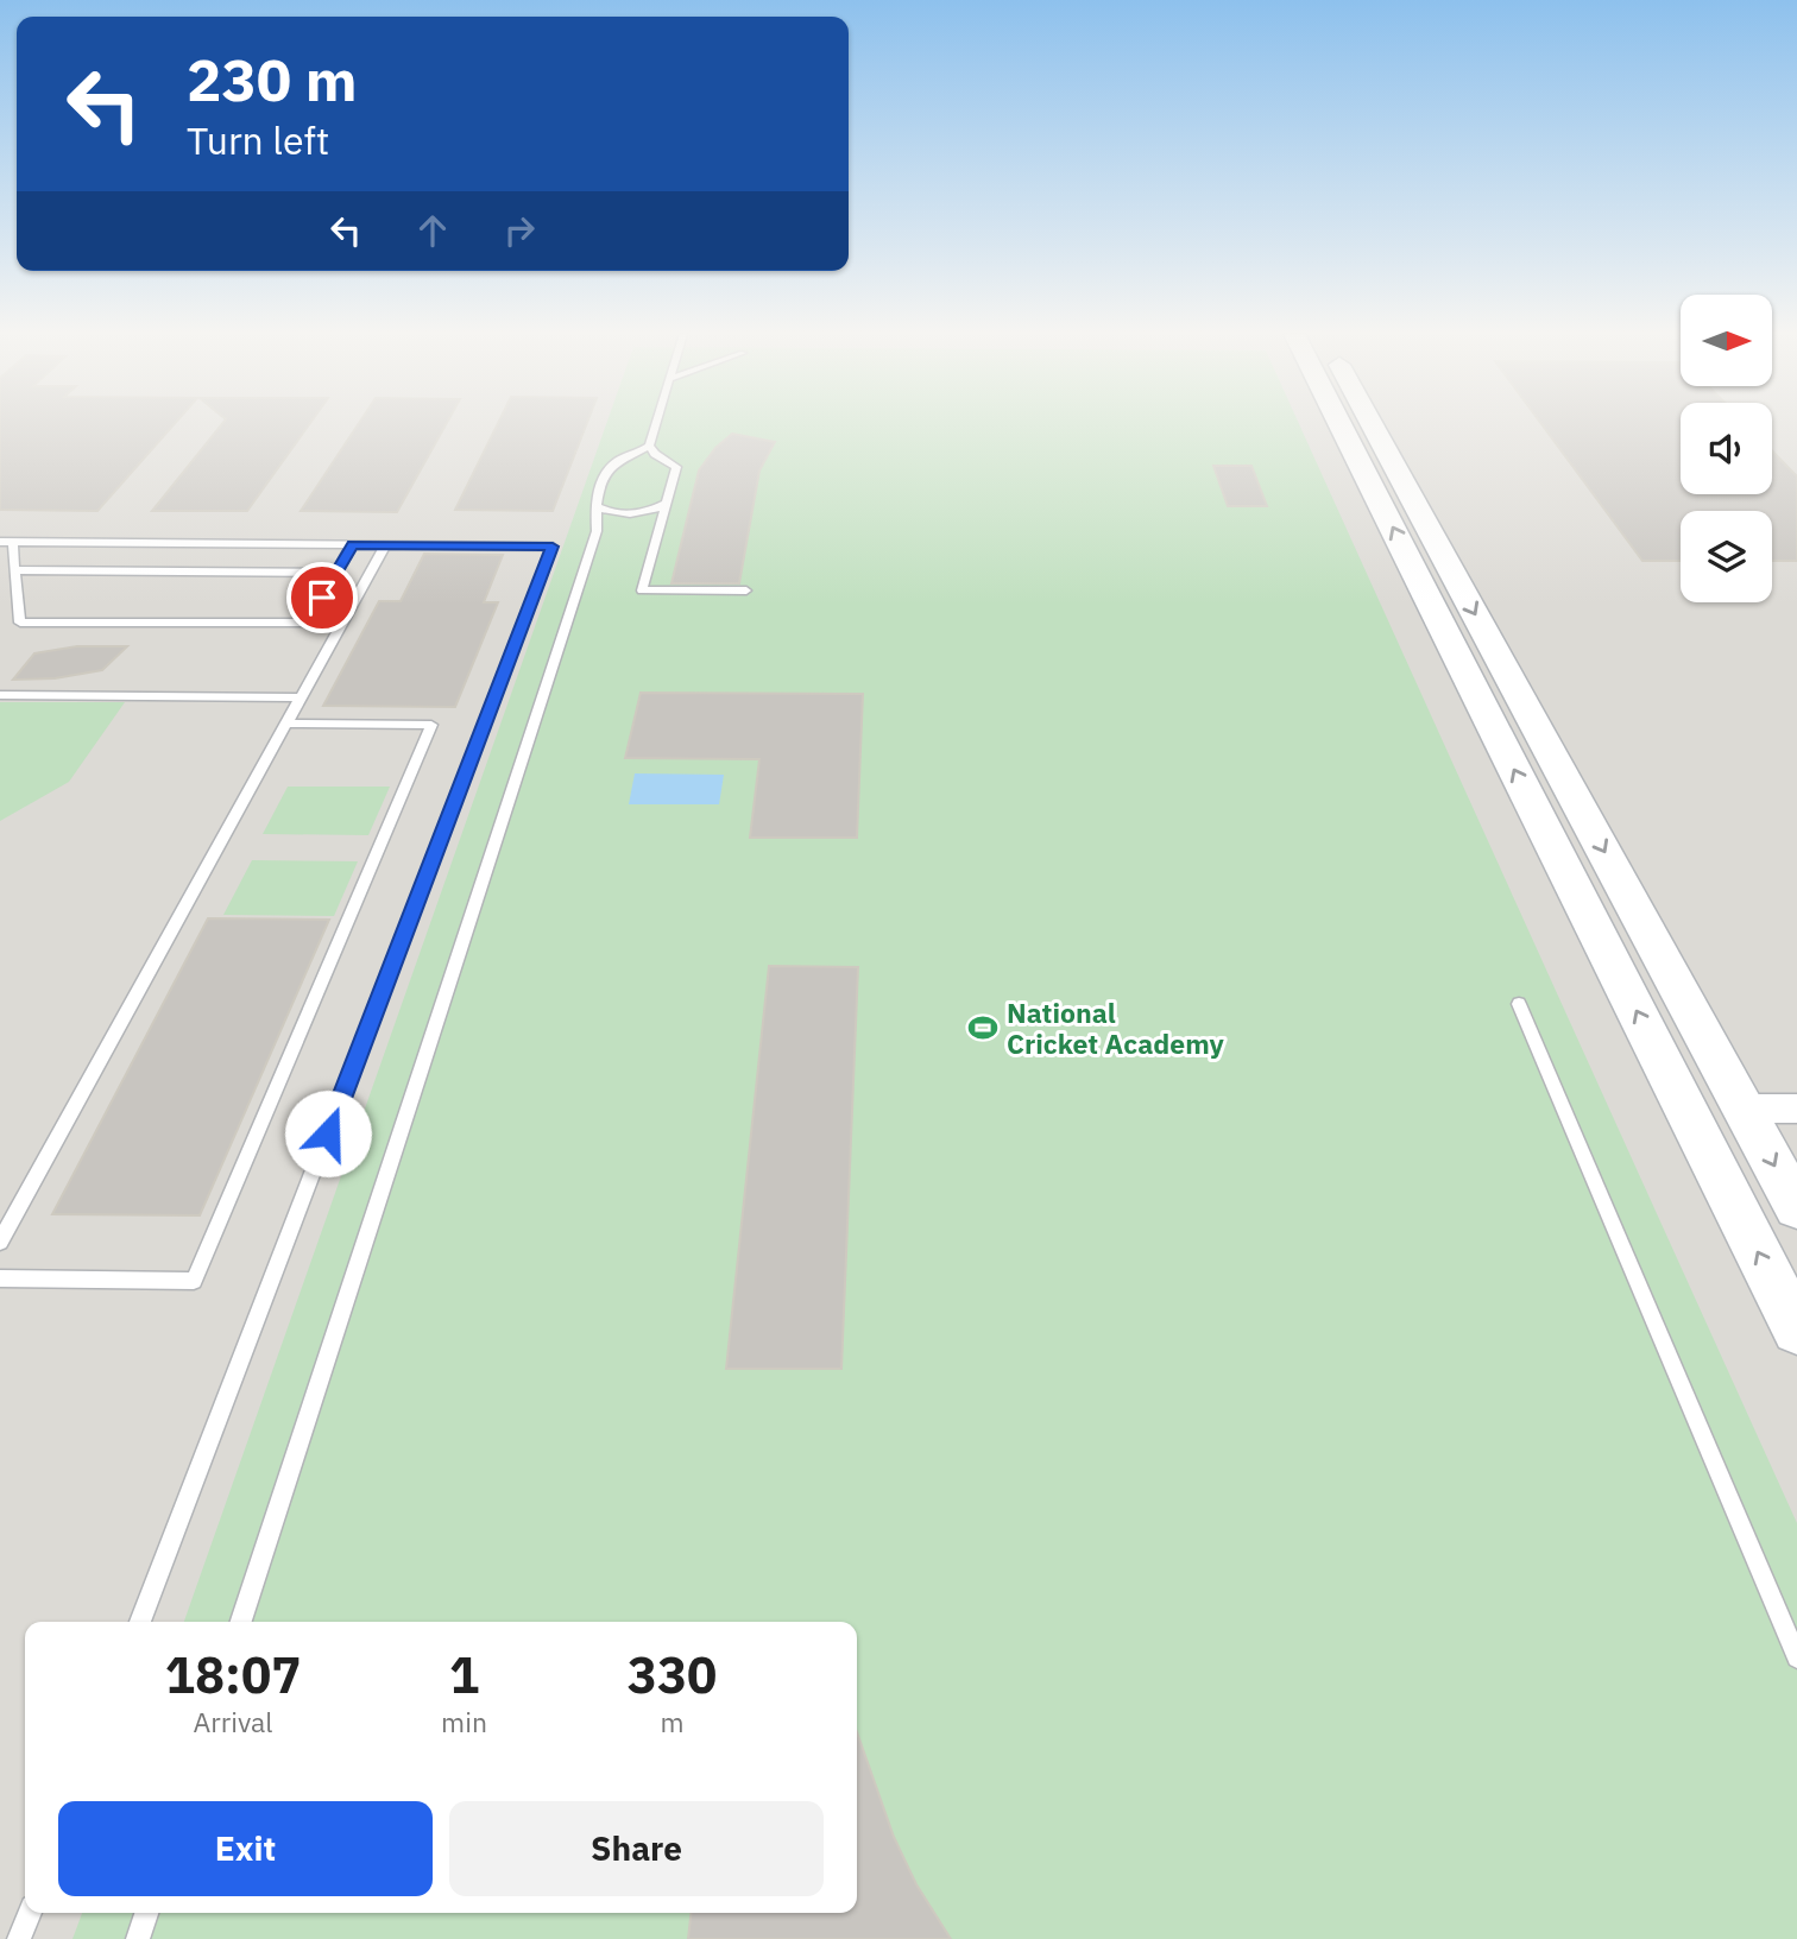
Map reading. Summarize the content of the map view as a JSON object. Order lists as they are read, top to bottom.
{
  "places": {
    "sports": ["National Cricket Academy"]
  },
  "north": "right",
  "page": {
    "turn": ["230 m", "Turn left"],
    "eta": [
      "18:07",
      "Arrival",
      "1",
      "min",
      "330",
      "m"
    ],
    "buttons": ["Exit", "Share"]
  }
}
